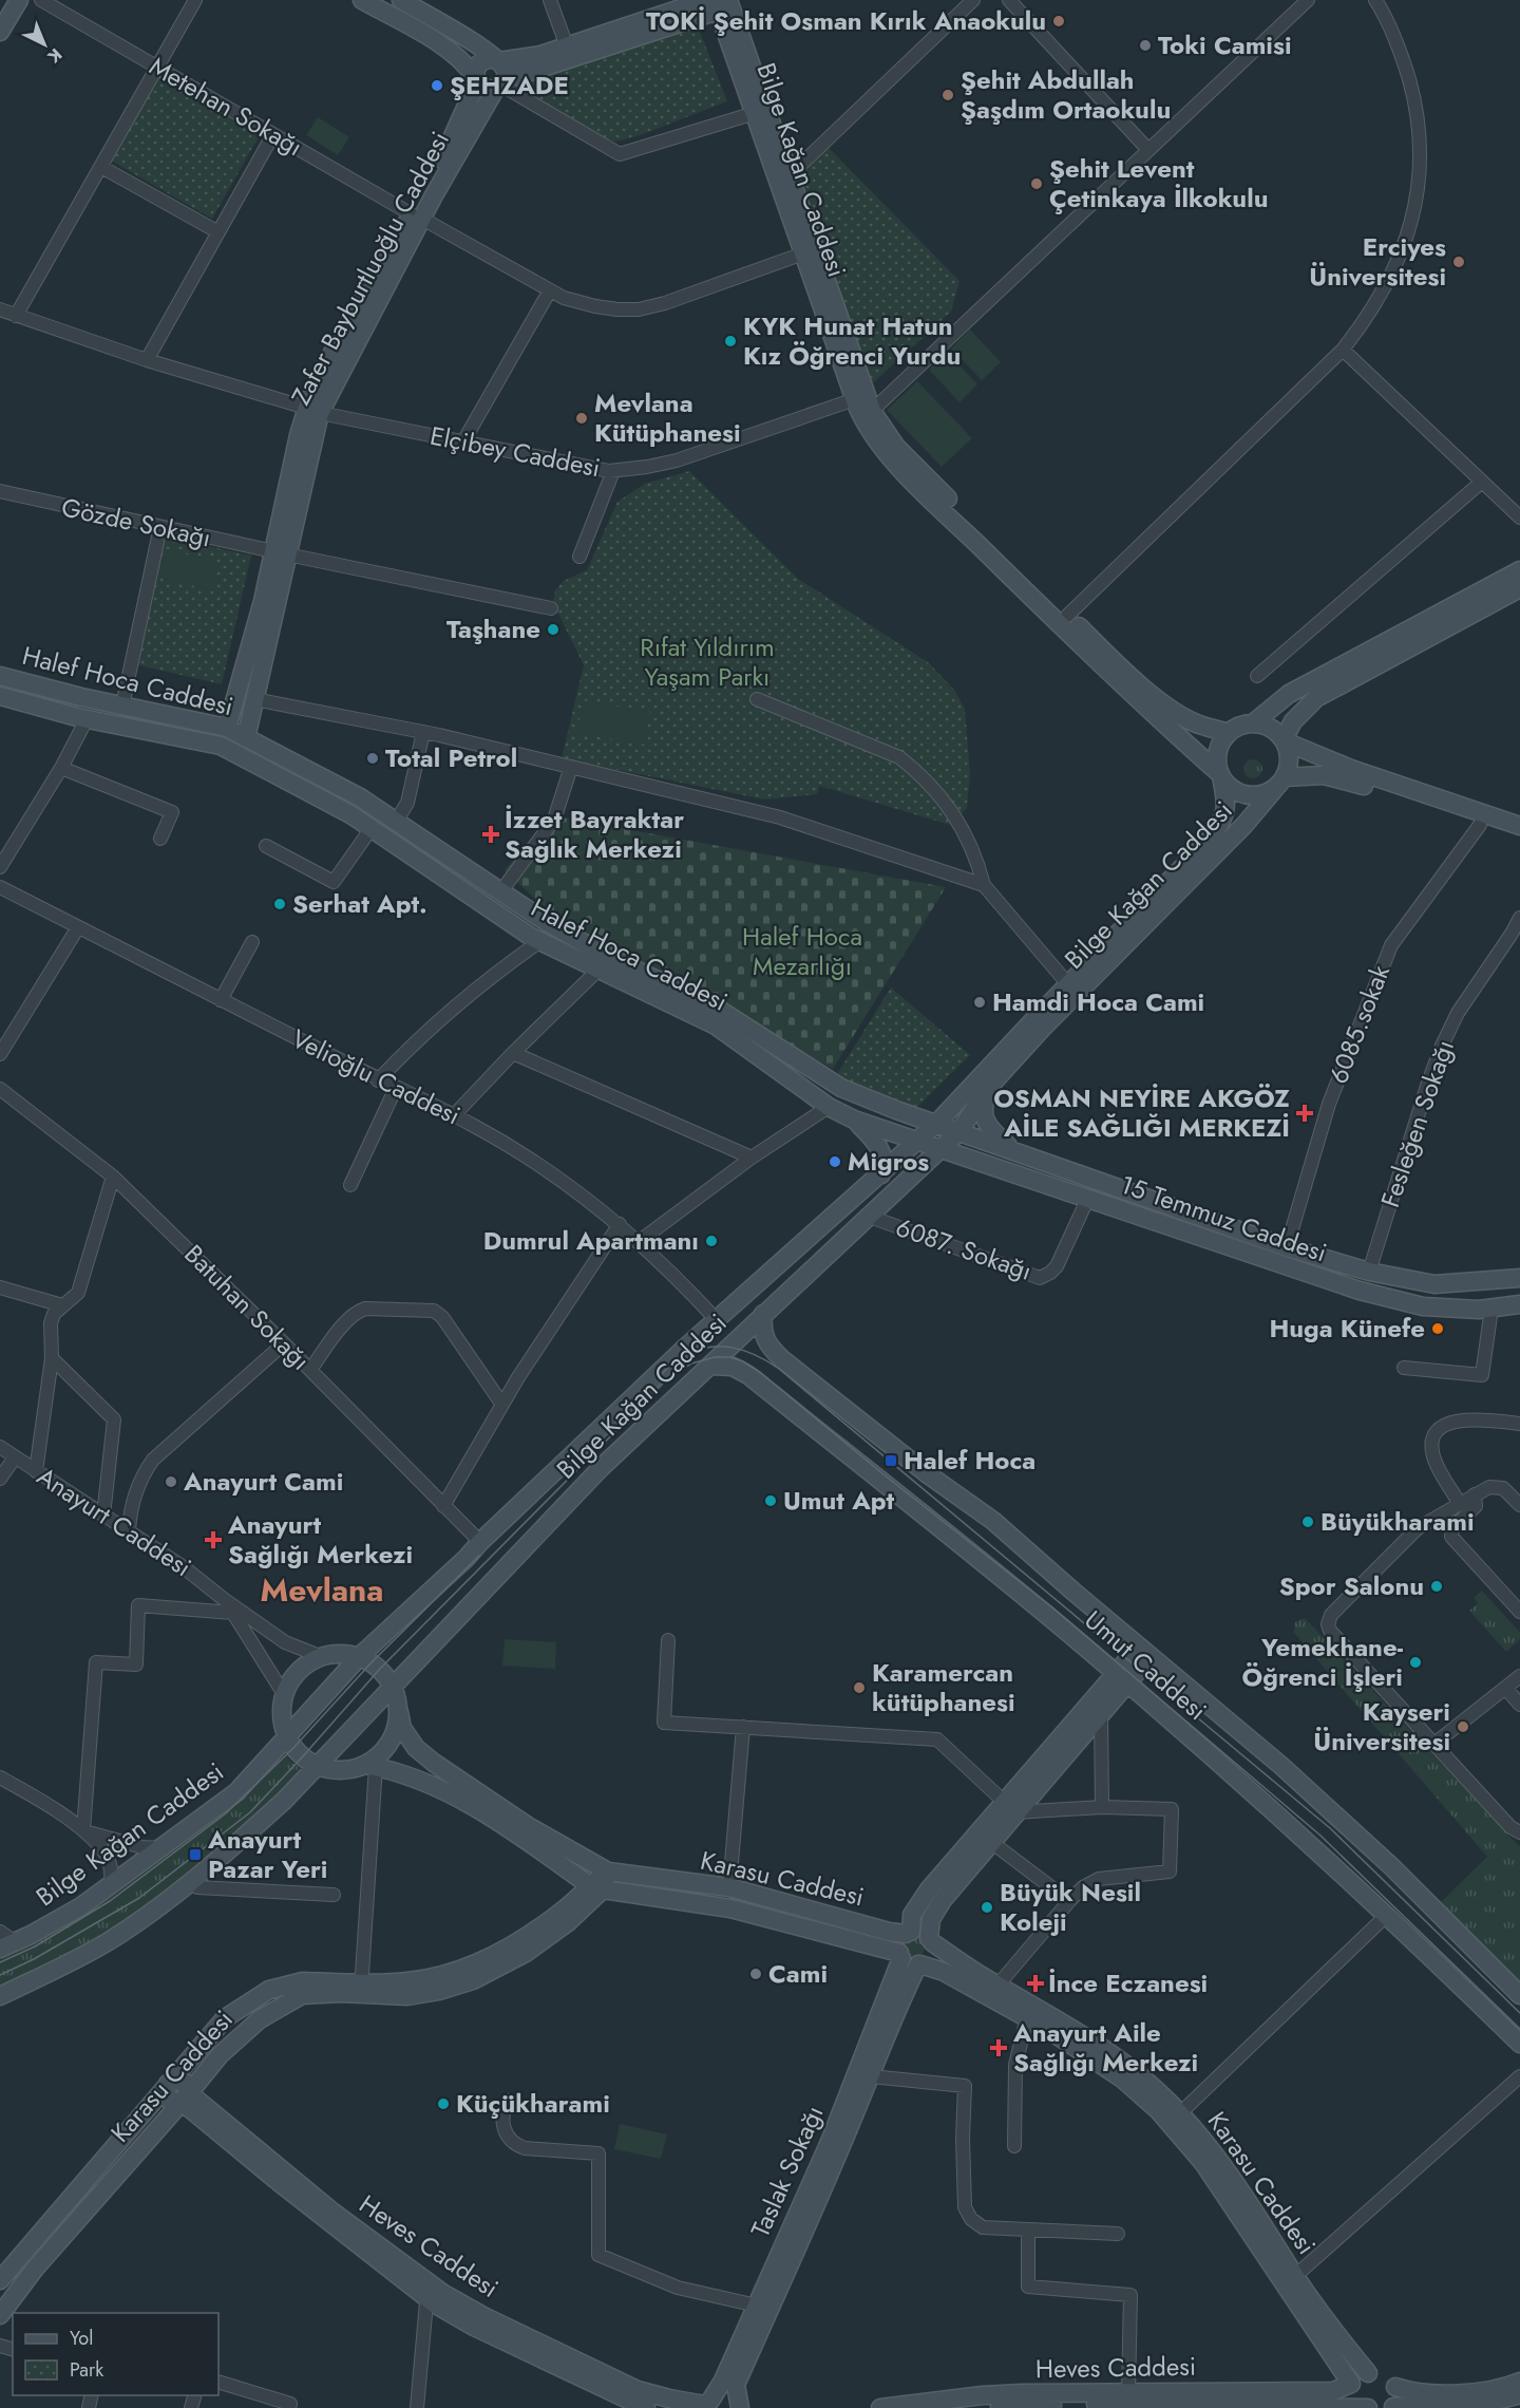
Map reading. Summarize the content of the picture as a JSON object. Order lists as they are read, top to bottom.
{
  "streets": {
    "street": [
      "Metehan Sokağı",
      "Bilge Kağan Caddesi",
      "Zafer Bayburtluoğlu Caddesi",
      "Elçibey Caddesi",
      "Gözde Sokağı",
      "Halef Hoca Caddesi",
      "6085.sokak",
      "Velioğlu Caddesi",
      "Fesleğen Sokağı",
      "15 Temmuz Caddesi",
      "6087. Sokağı",
      "Batuhan Sokağı",
      "Anayurt Caddesi",
      "Umut Caddesi",
      "Karasu Caddesi",
      "Taslak Sokağı",
      "Heves Caddesi"
    ]
  },
  "crossings": [
    ["Metehan Sokağı", "Bilge Kağan Caddesi"],
    ["Metehan Sokağı", "Zafer Bayburtluoğlu Caddesi"],
    ["Bilge Kağan Caddesi", "Elçibey Caddesi"],
    ["Bilge Kağan Caddesi", "Halef Hoca Caddesi"],
    ["Bilge Kağan Caddesi", "Velioğlu Caddesi"],
    ["Bilge Kağan Caddesi", "15 Temmuz Caddesi"],
    ["Bilge Kağan Caddesi", "6087. Sokağı"],
    ["Bilge Kağan Caddesi", "Batuhan Sokağı"],
    ["Bilge Kağan Caddesi", "Umut Caddesi"],
    ["Zafer Bayburtluoğlu Caddesi", "Elçibey Caddesi"],
    ["Zafer Bayburtluoğlu Caddesi", "Gözde Sokağı"],
    ["Zafer Bayburtluoğlu Caddesi", "Halef Hoca Caddesi"],
    ["Halef Hoca Caddesi", "15 Temmuz Caddesi"],
    ["6085.sokak", "15 Temmuz Caddesi"],
    ["Fesleğen Sokağı", "15 Temmuz Caddesi"],
    ["15 Temmuz Caddesi", "6087. Sokağı"],
    ["Karasu Caddesi", "Taslak Sokağı"],
    ["Karasu Caddesi", "Heves Caddesi"],
    ["Taslak Sokağı", "Heves Caddesi"]
  ],
  "districts": ["Mevlana"],
  "parks": ["Rıfat Yıldırım Yaşam Parkı", "Halef Hoca Mezarlığı"],
  "places": {
    "other": [
      "TOKİ Şehit Osman Kırık Anaokulu",
      "Toki Camisi",
      "ŞEHZADE",
      "Şehit Abdullah Şaşdım Ortaokulu",
      "Şehit Levent Çetinkaya İlkokulu",
      "Erciyes Üniversitesi",
      "KYK Hunat Hatun Kız Öğrenci Yurdu",
      "Mevlana Kütüphanesi",
      "Taşhane",
      "Total Petrol",
      "Serhat Apt.",
      "Hamdi Hoca Cami",
      "Migros",
      "Dumrul Apartmanı",
      "Huga Künefe",
      "Anayurt Cami",
      "Umut Apt",
      "Büyükharami",
      "Spor Salonu",
      "Yemekhane- Öğrenci İşleri",
      "Karamercan kütüphanesi",
      "Kayseri Üniversitesi",
      "Büyük Nesil Koleji",
      "Cami",
      "Küçükharami"
    ],
    "health": [
      "İzzet Bayraktar Sağlık Merkezi",
      "OSMAN NEYİRE AKGÖZ AİLE SAĞLIĞI MERKEZİ",
      "Anayurt Sağlığı Merkezi",
      "İnce Eczanesi",
      "Anayurt Aile Sağlığı Merkezi"
    ],
    "transit": ["Halef Hoca", "Anayurt Pazar Yeri"]
  },
  "legend": ["Yol", "Park"],
  "north": "bottom right"
}
